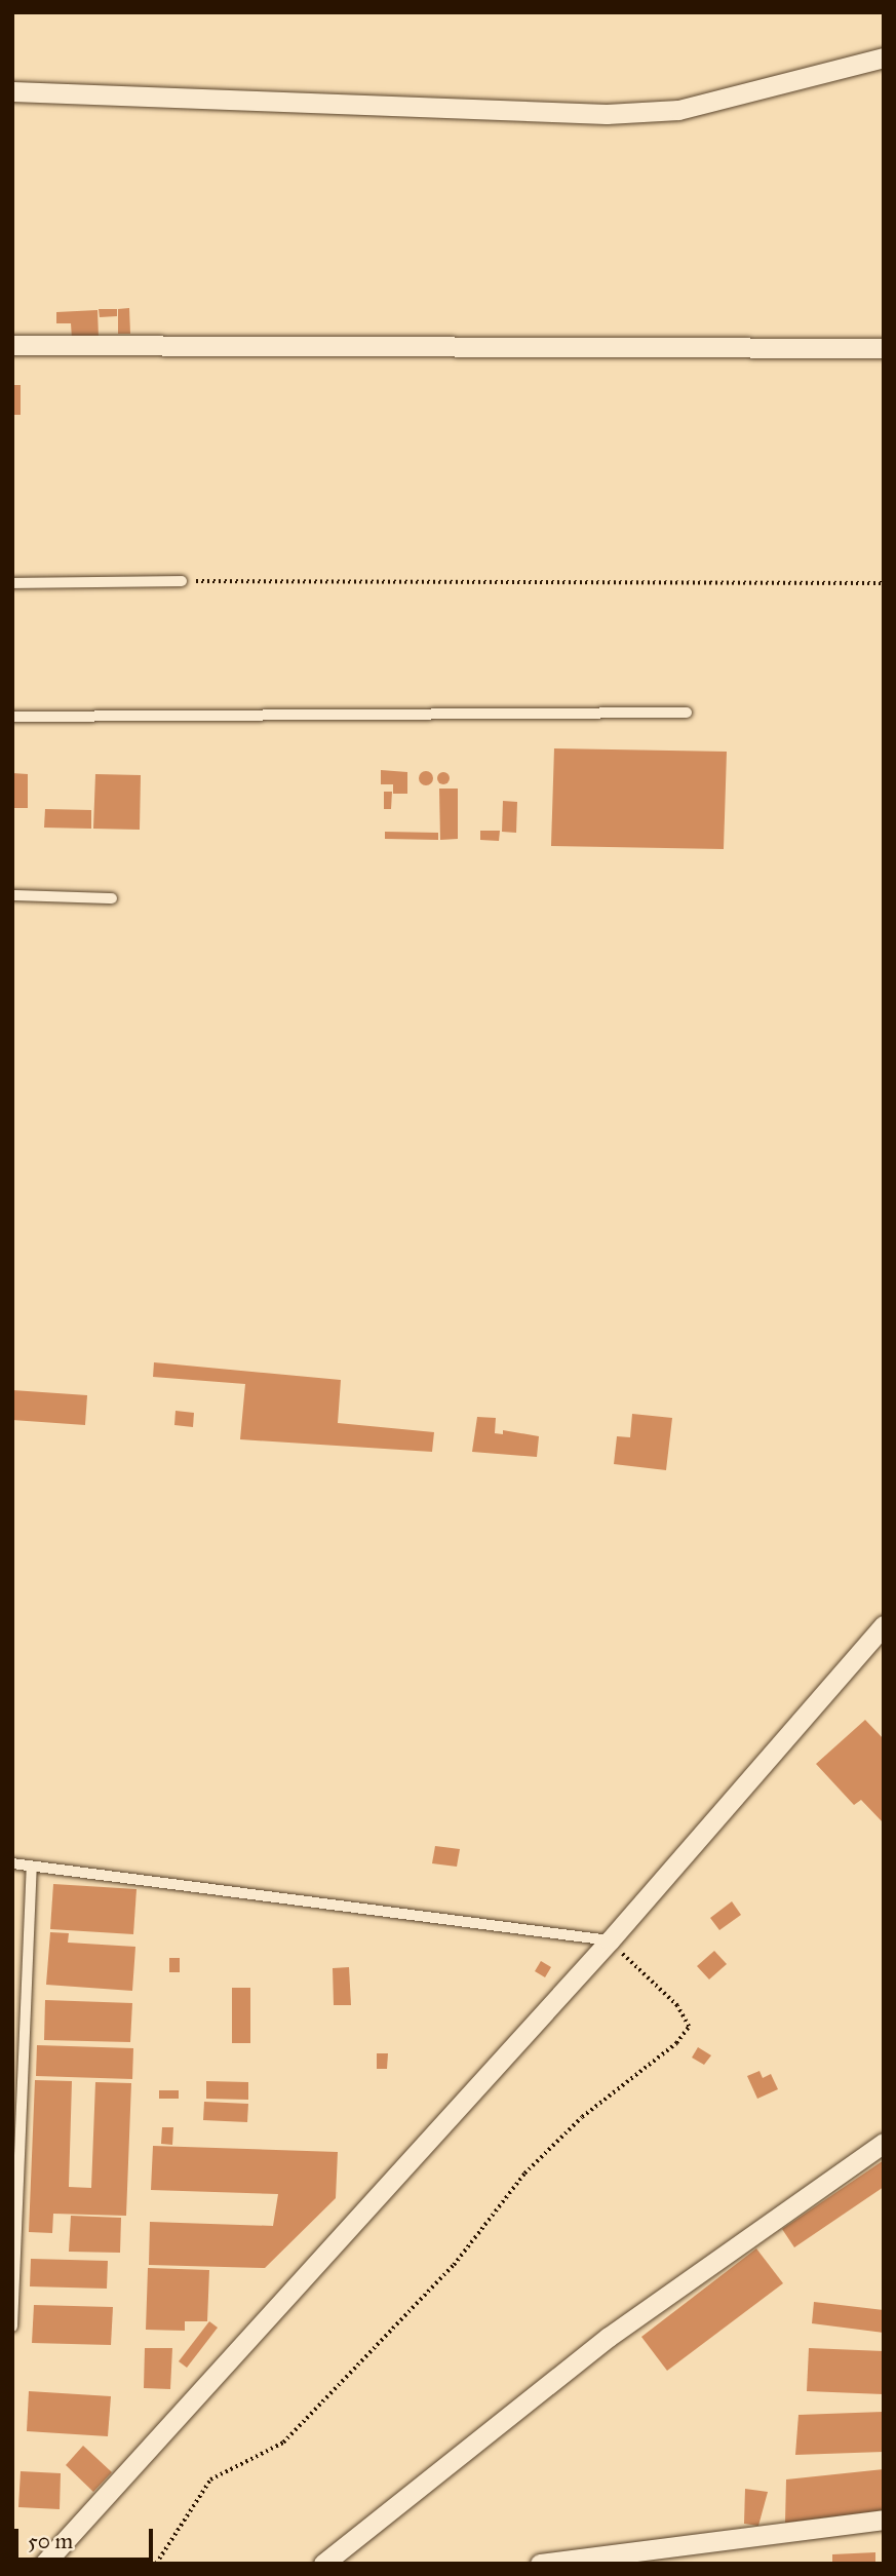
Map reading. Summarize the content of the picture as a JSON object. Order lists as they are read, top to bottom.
{
  "scale_bar": "50 m"
}
